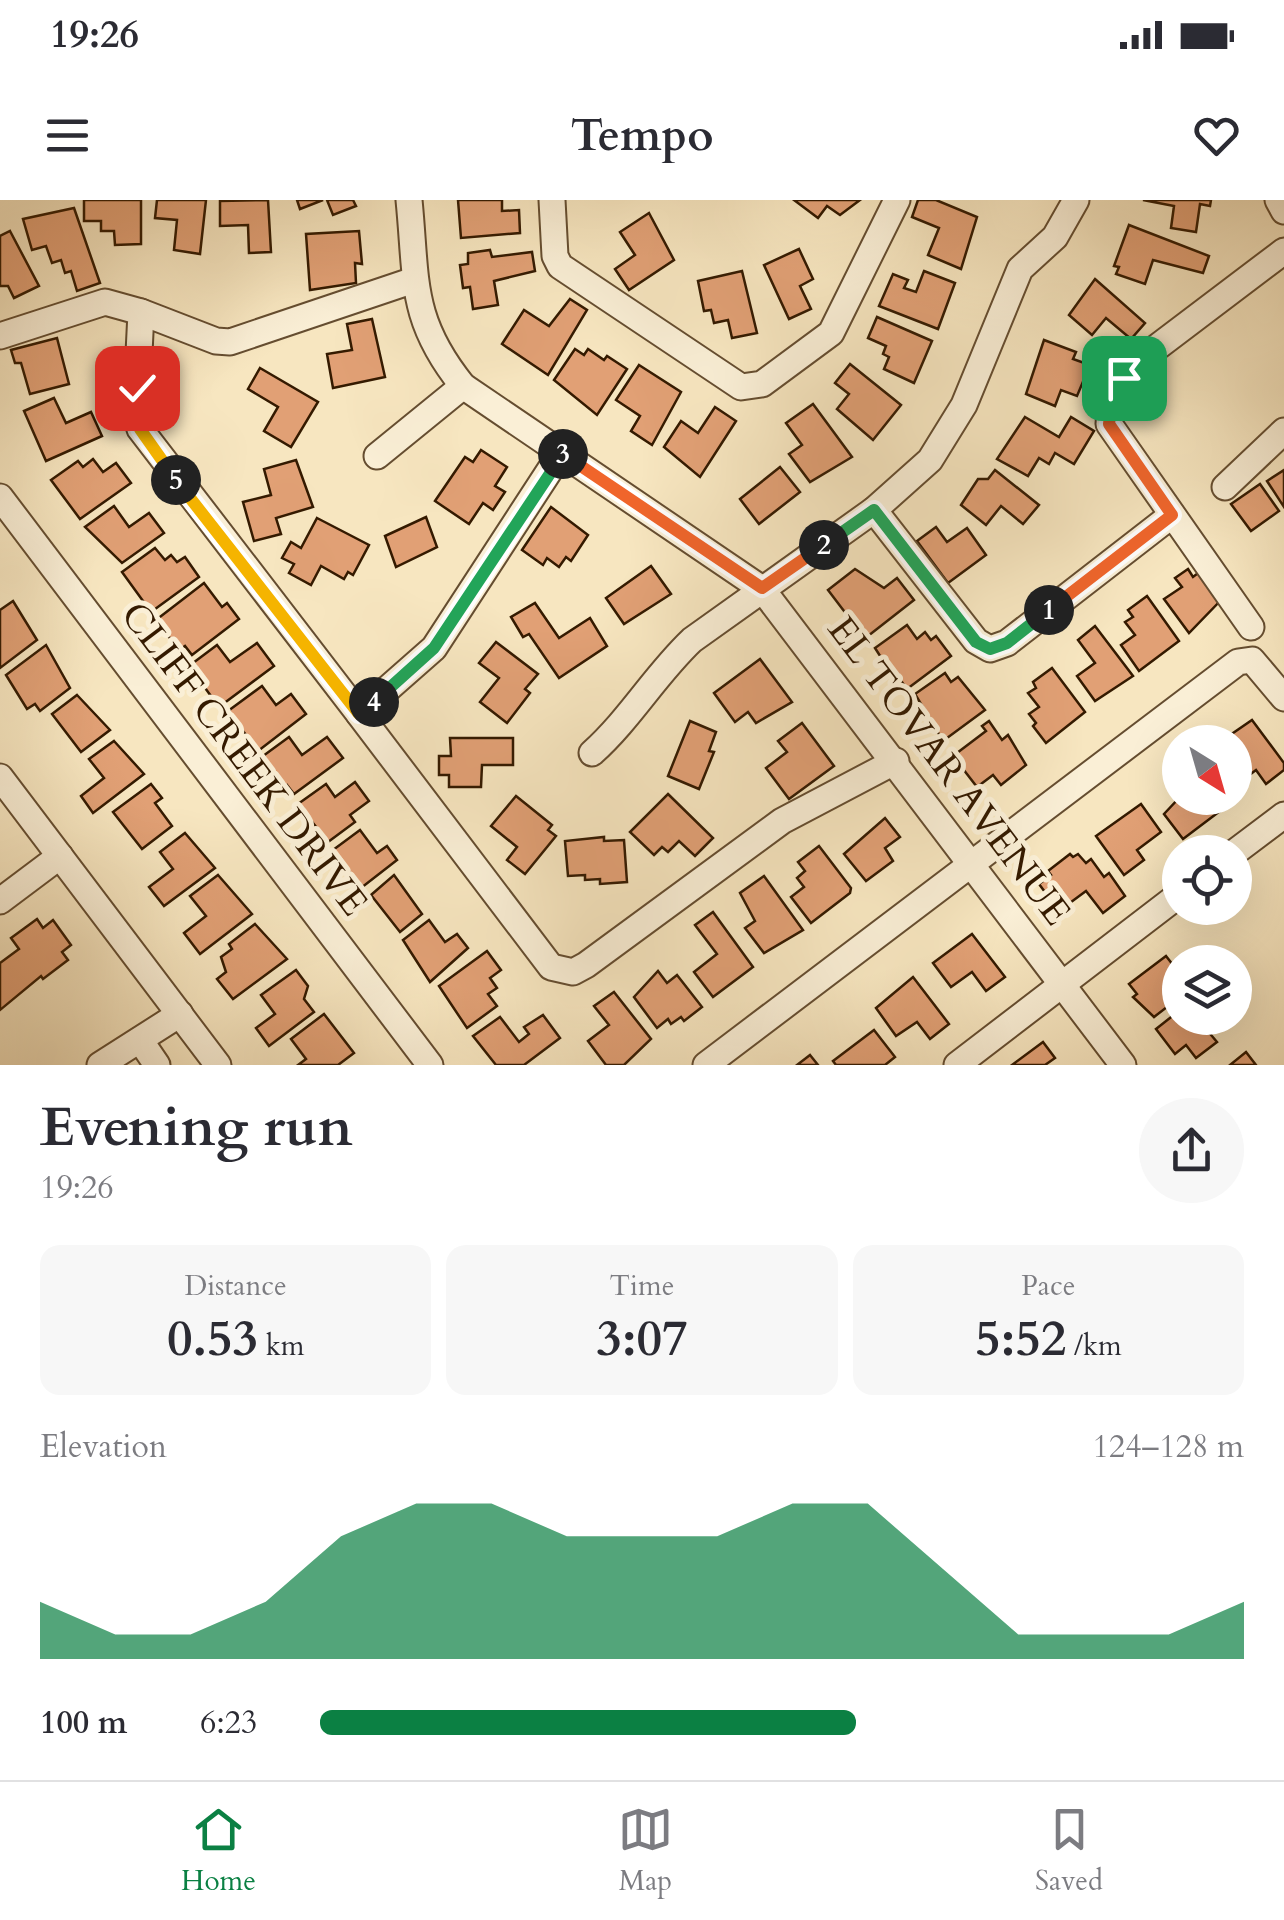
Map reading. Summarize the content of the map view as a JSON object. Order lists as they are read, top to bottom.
{
  "streets": {
    "street": ["CLIFF CREEK DRIVE", "EL TOVAR AVENUE"]
  },
  "north": "bottom right",
  "page": {
    "status": "19:26",
    "header": "Tempo",
    "pins": [
      "3",
      "5",
      "2",
      "1",
      "4"
    ],
    "heading": ["Evening run", "19:26"],
    "stats": [
      ["Distance", "0.53 km"],
      ["Time", "3:07"],
      ["Pace", "5:52 /km"]
    ],
    "chart": ["Elevation", "124–128 m"],
    "list": [
      {
        "name": "100 m",
        "note": "6:23"
      }
    ],
    "tabs": ["Home", "Map", "Saved"]
  }
}
